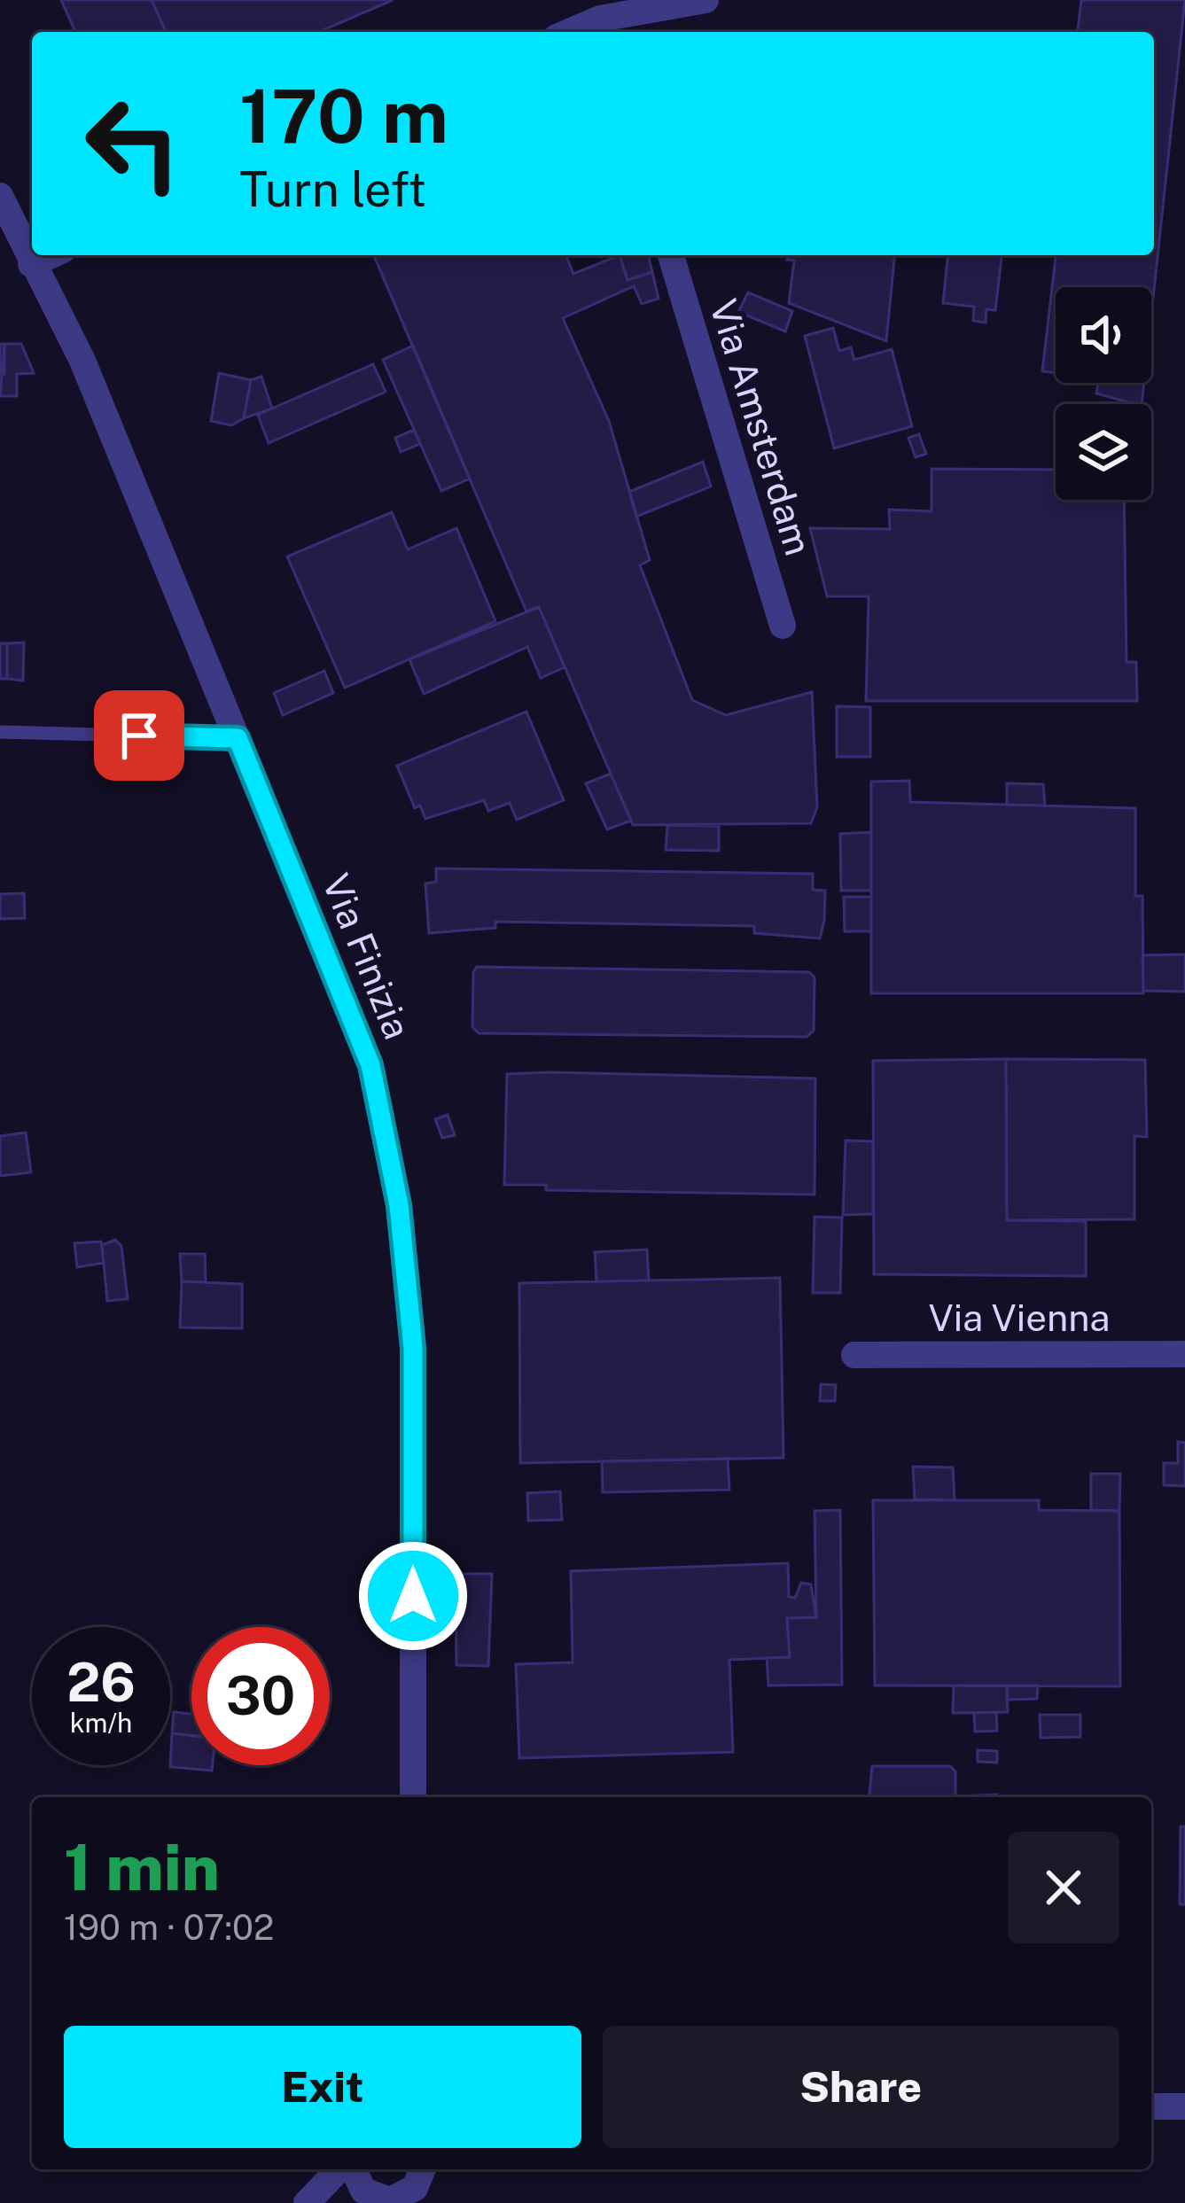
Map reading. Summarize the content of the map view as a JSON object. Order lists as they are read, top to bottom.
{
  "streets": {
    "street": ["Via Amsterdam", "Via Finizia", "Via Vienna"]
  },
  "page": {
    "turn": ["170 m", "Turn left"],
    "speed": "26 km/h",
    "limit": "30",
    "heading": ["1 min", "190 m · 07:02"],
    "buttons": ["Exit", "Share"]
  }
}
